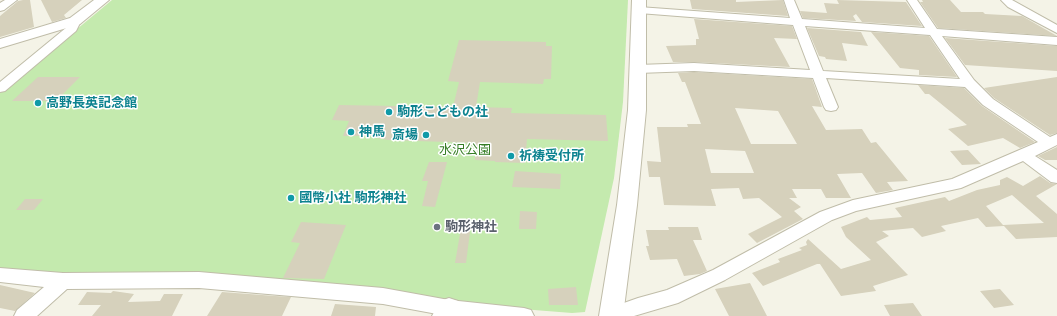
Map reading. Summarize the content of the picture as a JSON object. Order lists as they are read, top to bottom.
{
  "parks": ["水沢公園"],
  "places": [
    "高野長英記念館",
    "駒形こどもの社",
    "神馬",
    "斎場",
    "祈祷受付所",
    "國幣小社 駒形神社",
    "駒形神社"
  ]
}
